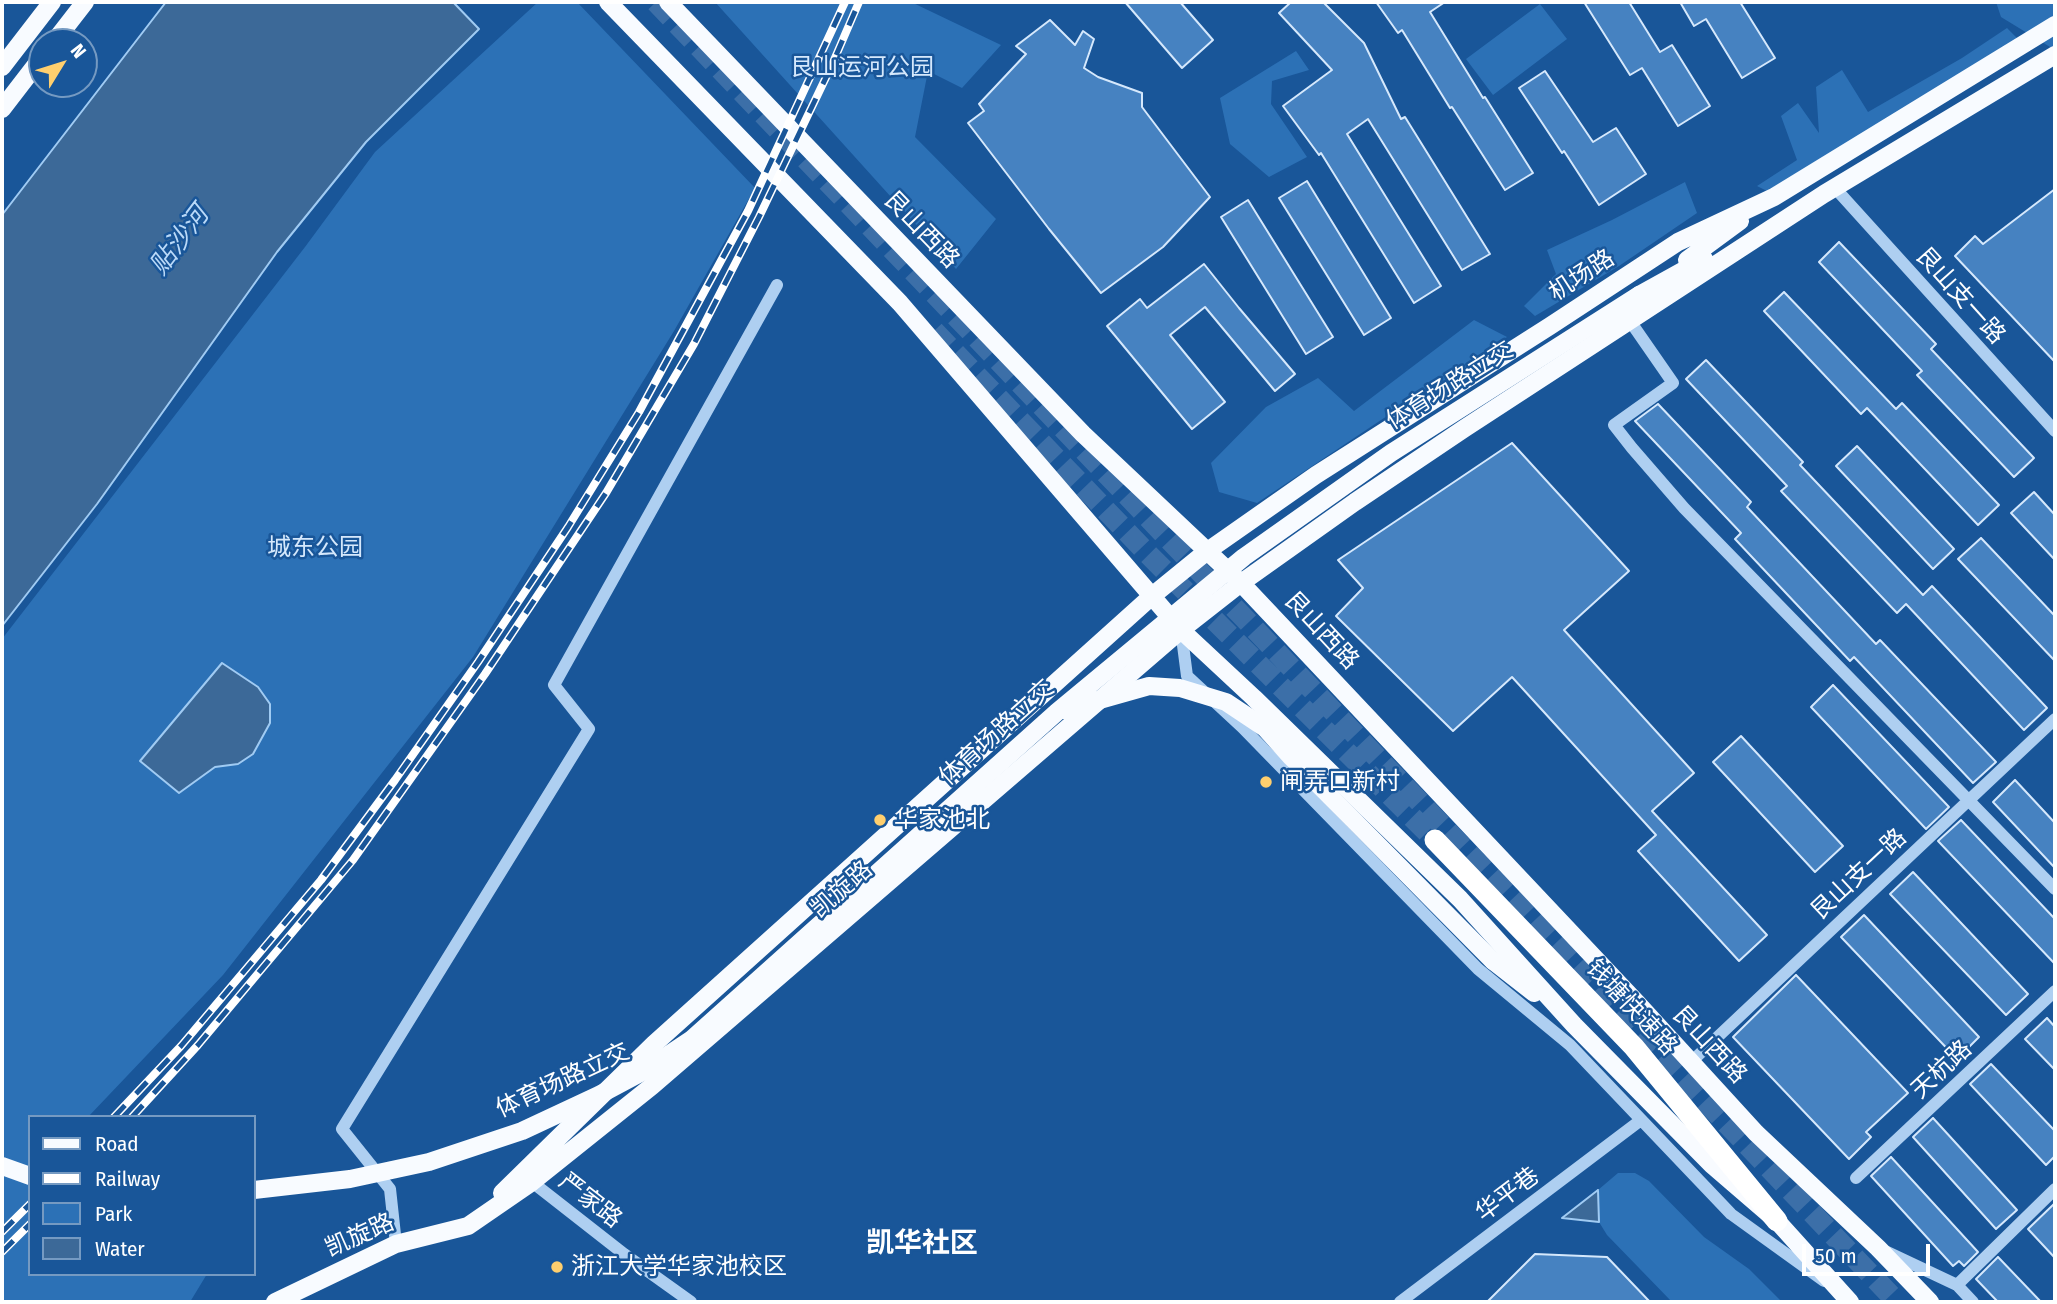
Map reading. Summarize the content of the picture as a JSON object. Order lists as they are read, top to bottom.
{
  "streets": {
    "highway": ["钱塘快速路"],
    "main road": [
      "艮山西路",
      "机场路",
      "体育场路立交",
      "凯旋路"
    ],
    "street": [
      "艮山支一路",
      "天杭路",
      "华平巷",
      "严家路"
    ]
  },
  "crossings": [
    ["艮山西路", "机场路"],
    ["艮山西路", "艮山支一路"],
    ["艮山西路", "凯旋路"],
    ["机场路", "体育场路立交"],
    ["机场路", "凯旋路"],
    ["艮山支一路", "体育场路立交"],
    ["凯旋路", "严家路"]
  ],
  "districts": ["凯华社区"],
  "water": ["贴沙河"],
  "parks": ["艮山运河公园", "城东公园"],
  "places": ["闸弄口新村", "华家池北", "浙江大学华家池校区"],
  "legend": [
    "Road",
    "Railway",
    "Park",
    "Water"
  ],
  "scale_bar": "50 m",
  "north": "top right"
}
